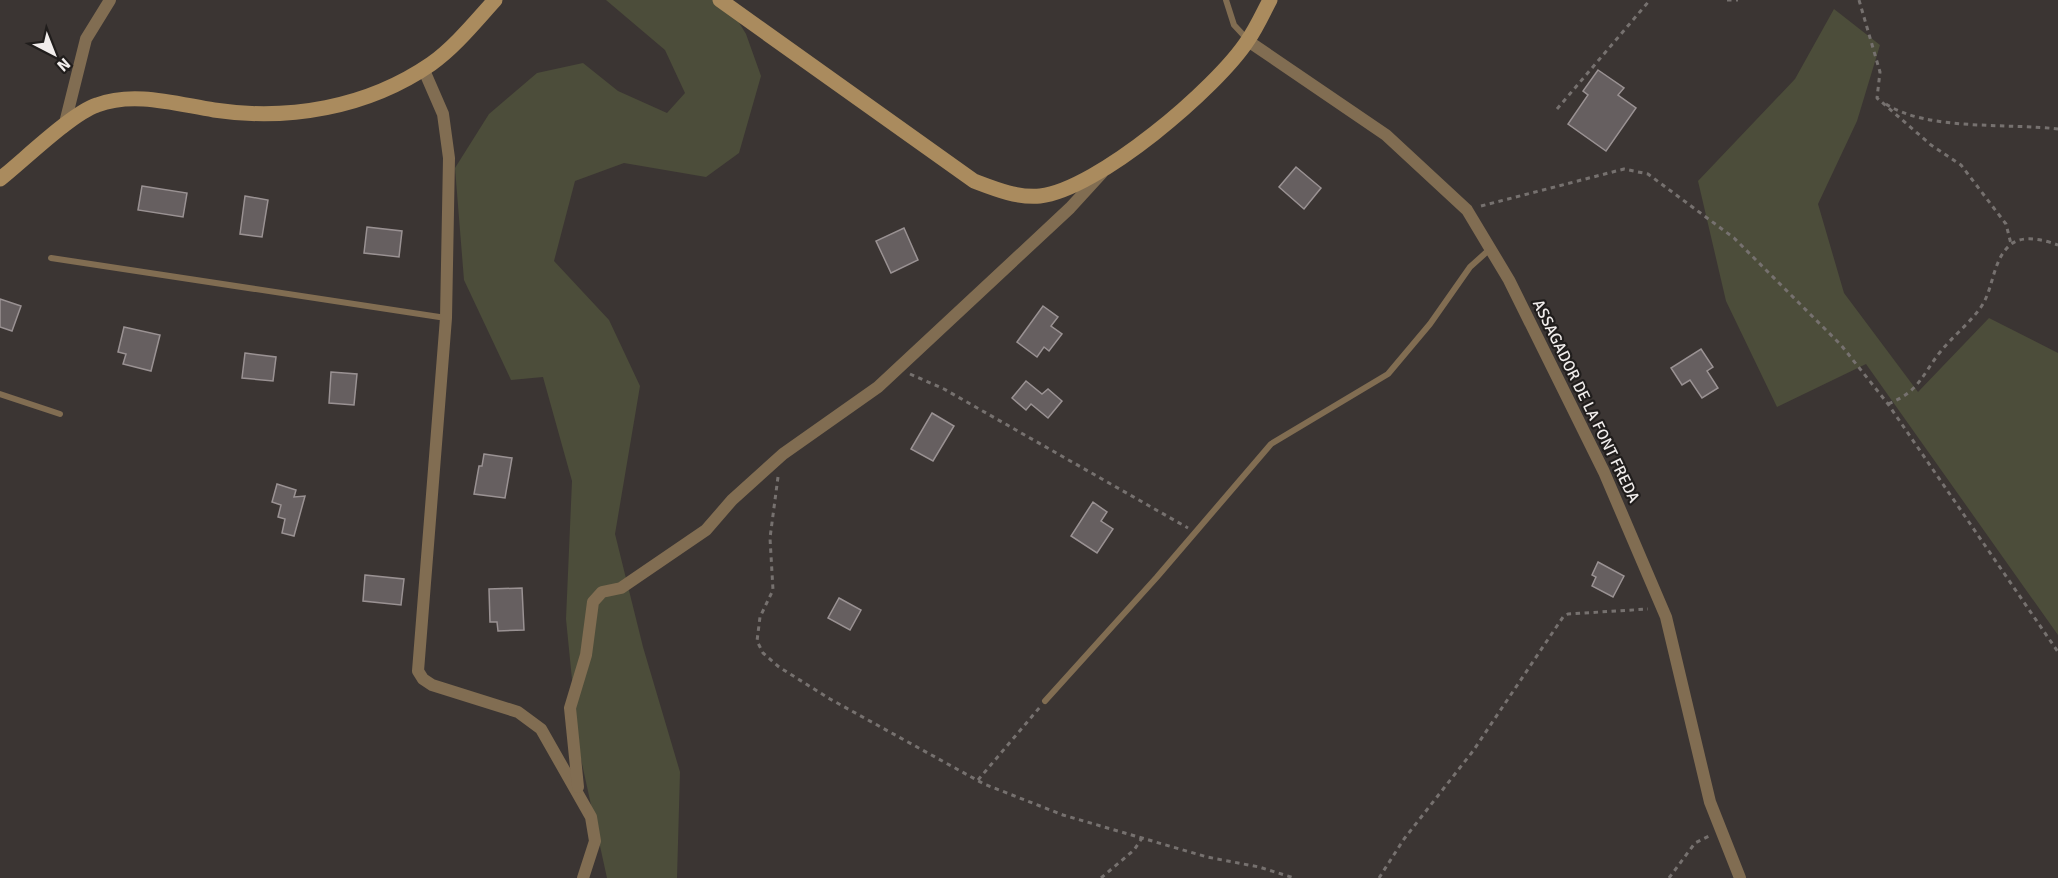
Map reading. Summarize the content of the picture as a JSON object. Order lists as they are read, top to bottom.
{
  "streets": {
    "street": ["ASSAGADOR DE LA FONT FREDA"]
  },
  "north": "bottom right"
}
